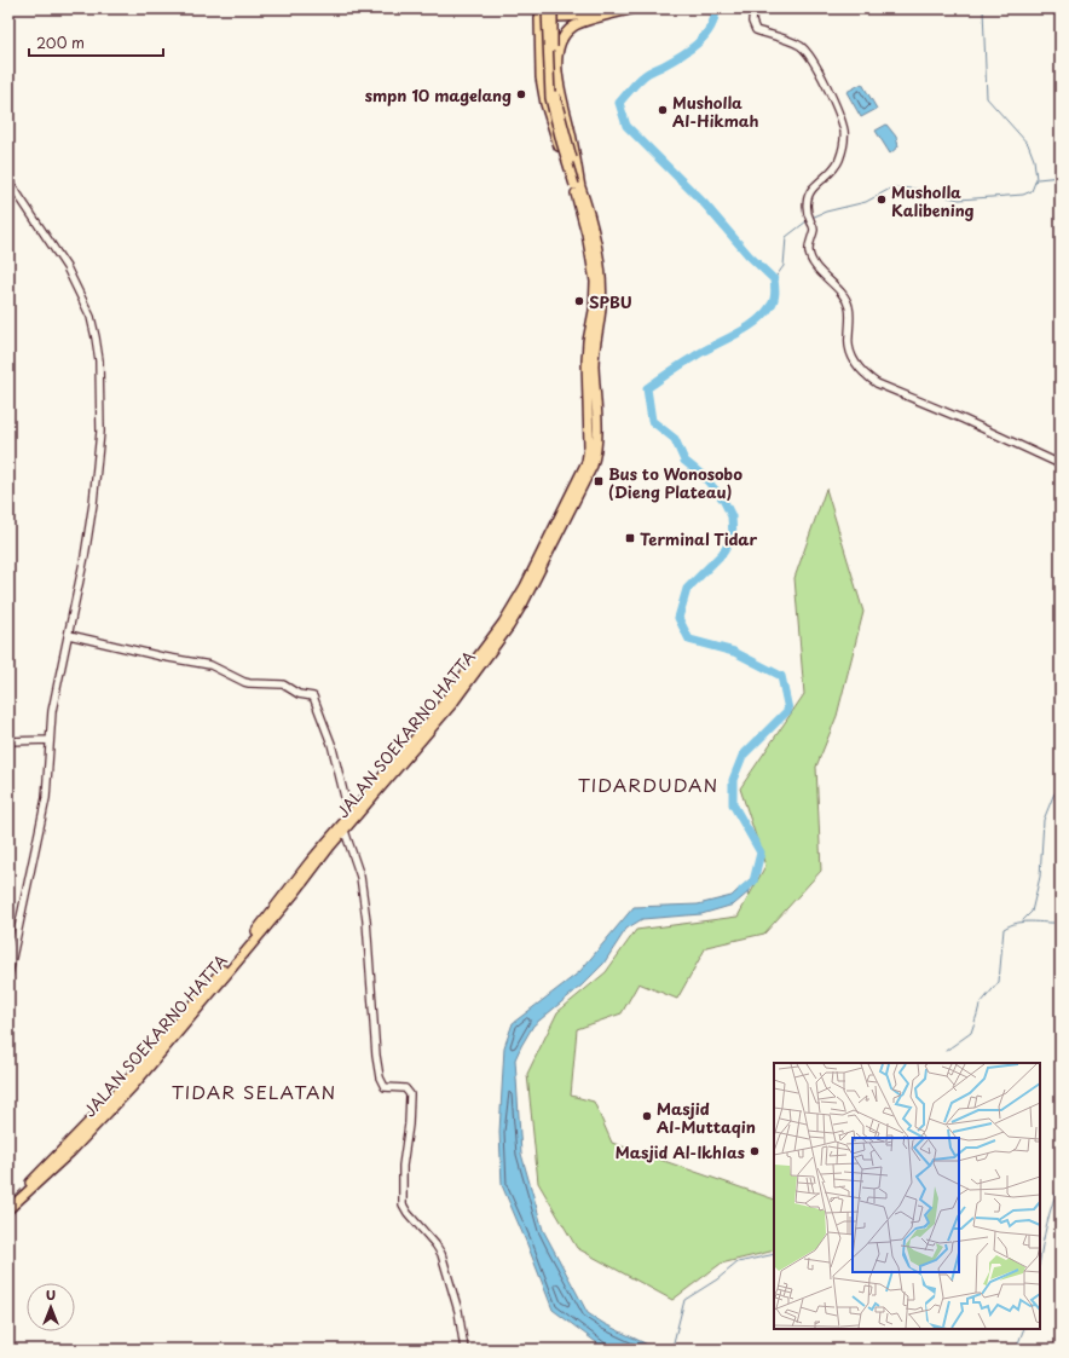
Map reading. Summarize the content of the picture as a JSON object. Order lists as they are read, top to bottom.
{
  "streets": {
    "highway": ["JALAN SOEKARNO HATTA"]
  },
  "districts": ["TIDARDUDAN", "TIDAR SELATAN"],
  "places": {
    "other": [
      "smpn 10 magelang",
      "Musholla Al-Hikmah",
      "Musholla Kalibening",
      "SPBU",
      "Masjid Al-Muttaqin",
      "Masjid Al-Ikhlas"
    ],
    "transit": ["Bus to Wonosobo (Dieng Plateau)", "Terminal Tidar"]
  },
  "scale_bar": "200 m",
  "north": "top"
}
